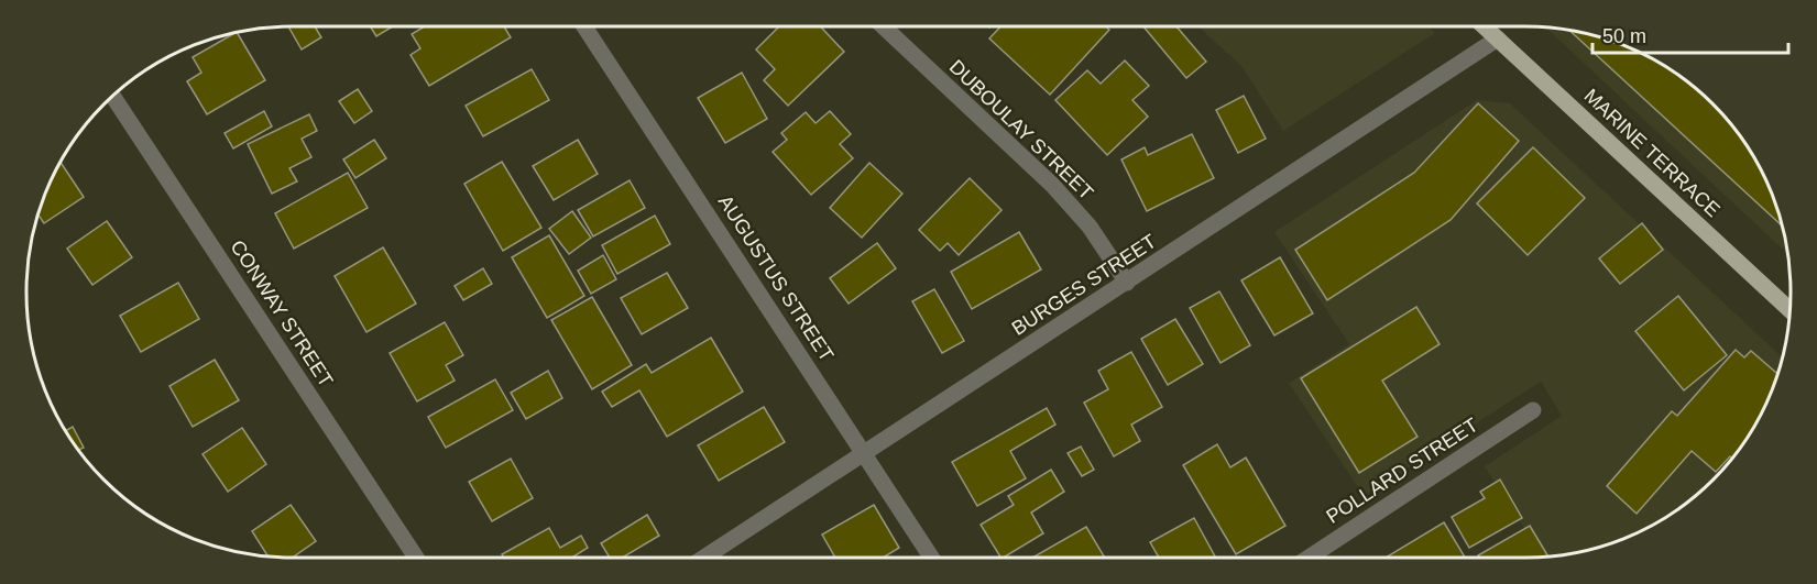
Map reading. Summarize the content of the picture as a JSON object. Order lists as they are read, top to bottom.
{
  "streets": {
    "main road": ["MARINE TERRACE"],
    "street": [
      "DUBOULAY STREET",
      "AUGUSTUS STREET",
      "BURGES STREET",
      "CONWAY STREET",
      "POLLARD STREET"
    ]
  },
  "crossings": [
    ["DUBOULAY STREET", "BURGES STREET"],
    ["MARINE TERRACE", "BURGES STREET"],
    ["AUGUSTUS STREET", "BURGES STREET"]
  ],
  "scale_bar": "50 m"
}
